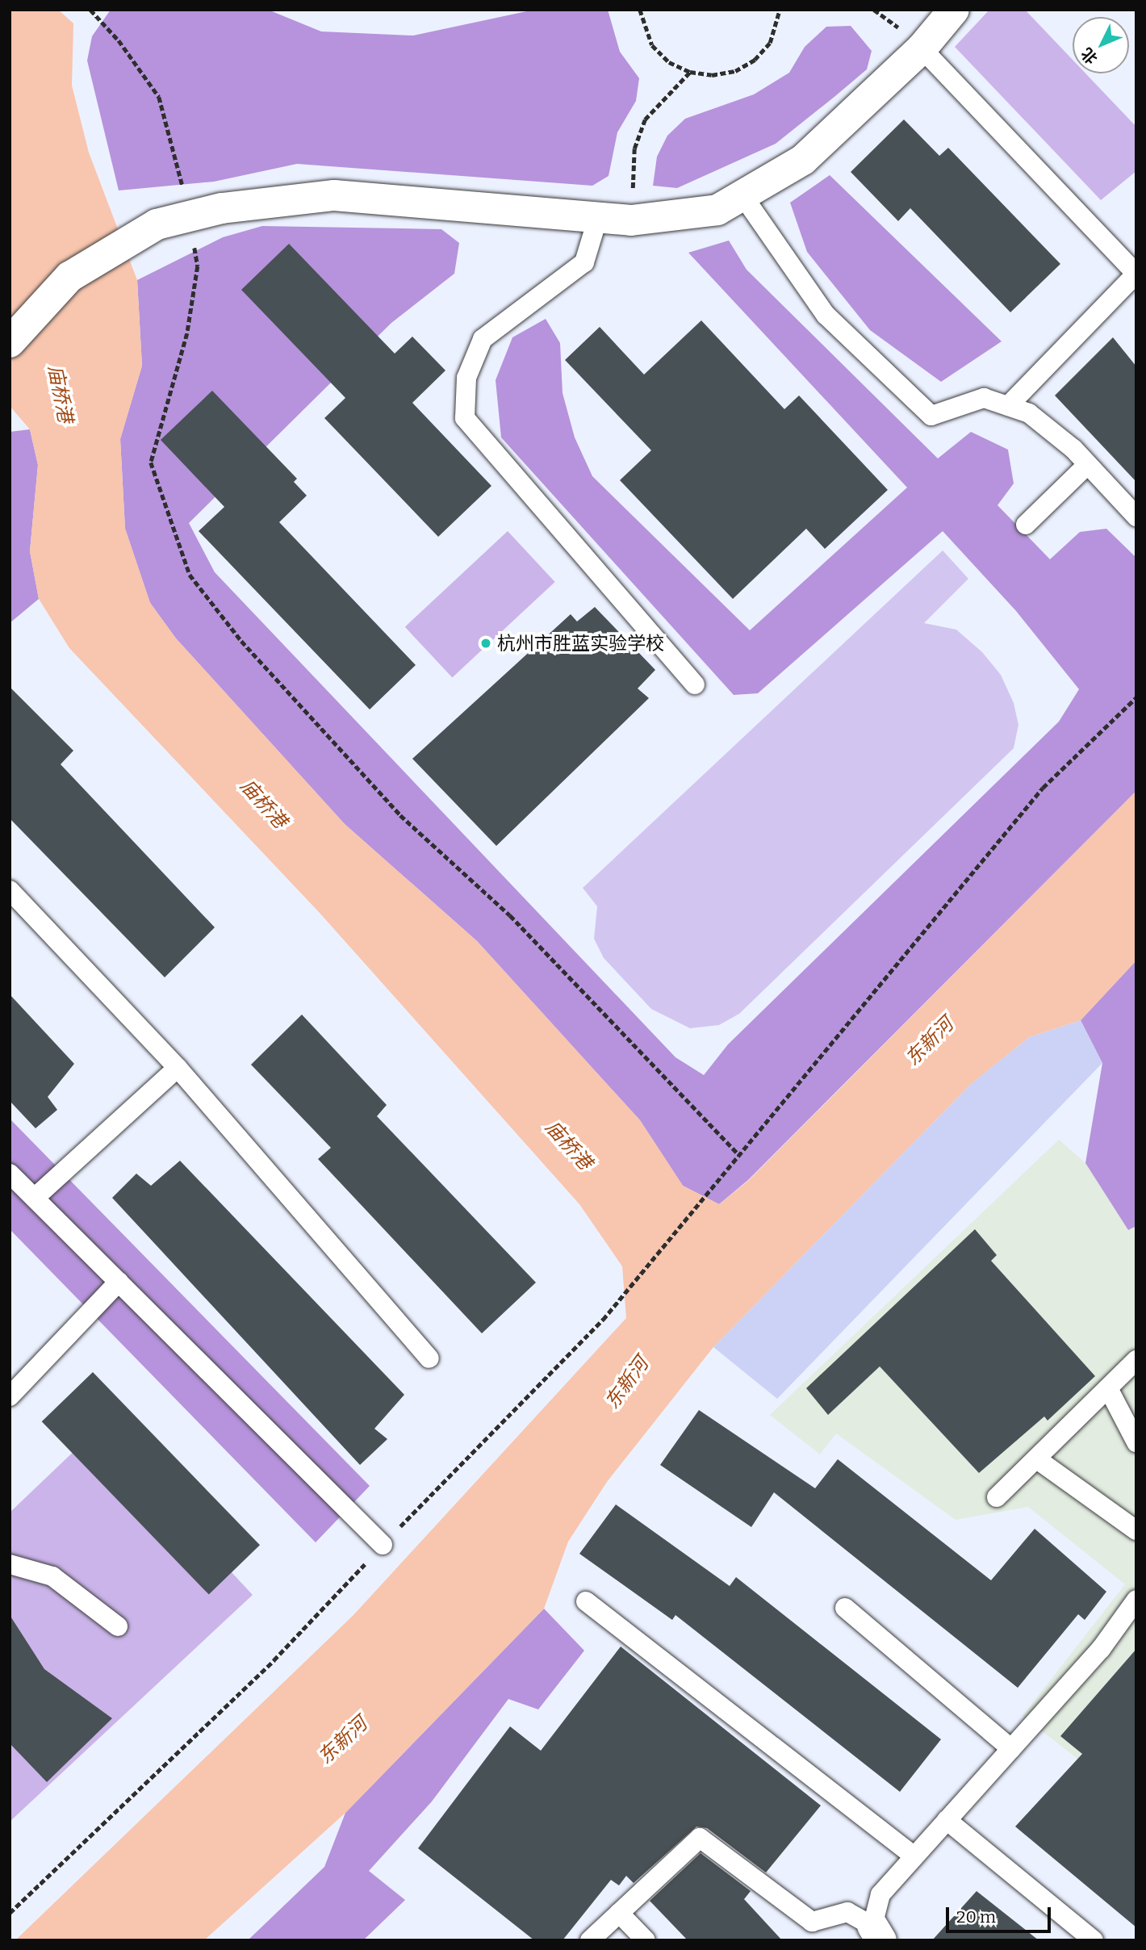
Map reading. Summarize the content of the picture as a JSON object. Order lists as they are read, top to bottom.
{
  "water": ["庙桥港", "东新河"],
  "places": ["杭州市胜蓝实验学校"],
  "scale_bar": "20 m",
  "north": "bottom left"
}
